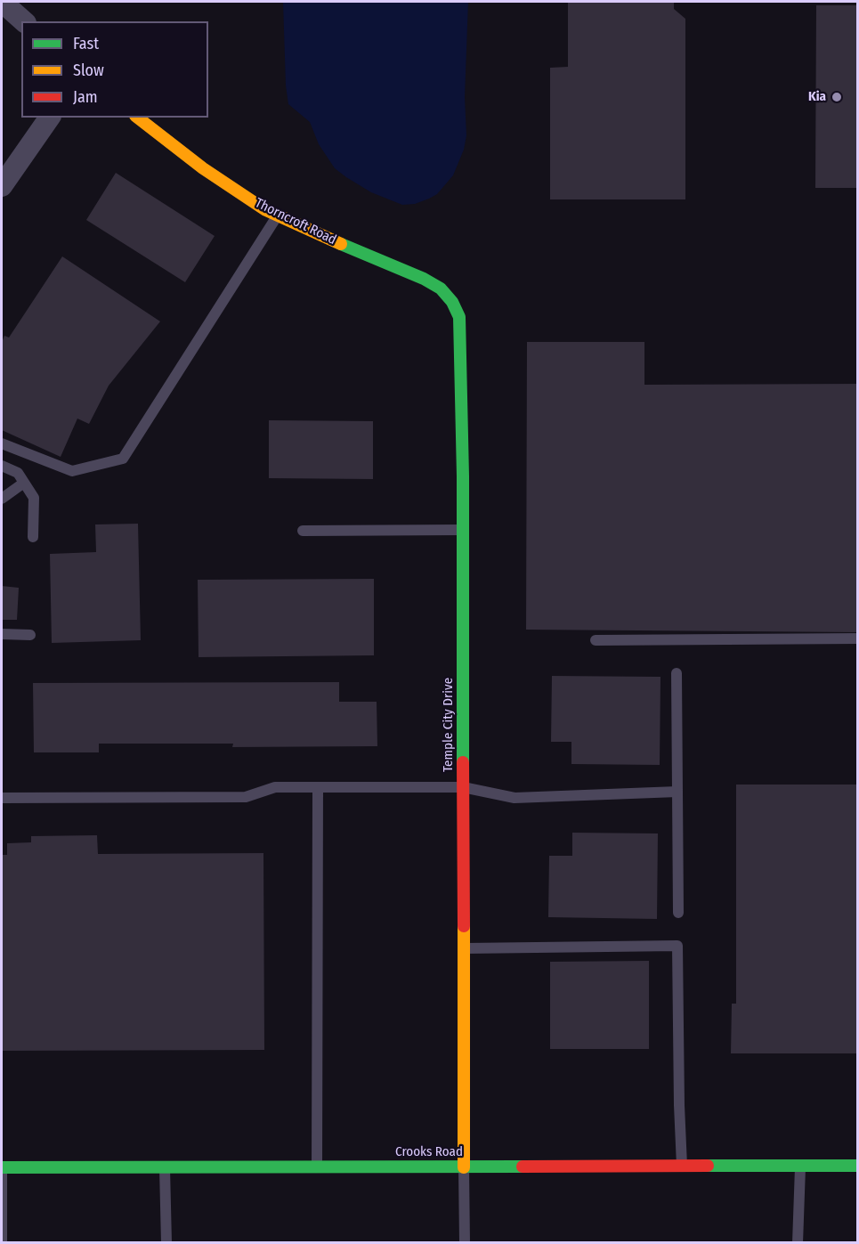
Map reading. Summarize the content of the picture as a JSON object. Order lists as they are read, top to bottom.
{
  "streets": {
    "street": ["Thorncroft Road", "Temple City Drive", "Crooks Road"]
  },
  "crossings": [
    ["Thorncroft Road", "Temple City Drive"],
    ["Temple City Drive", "Crooks Road"]
  ],
  "places": ["Kia"],
  "legend": ["Fast", "Slow", "Jam"]
}
